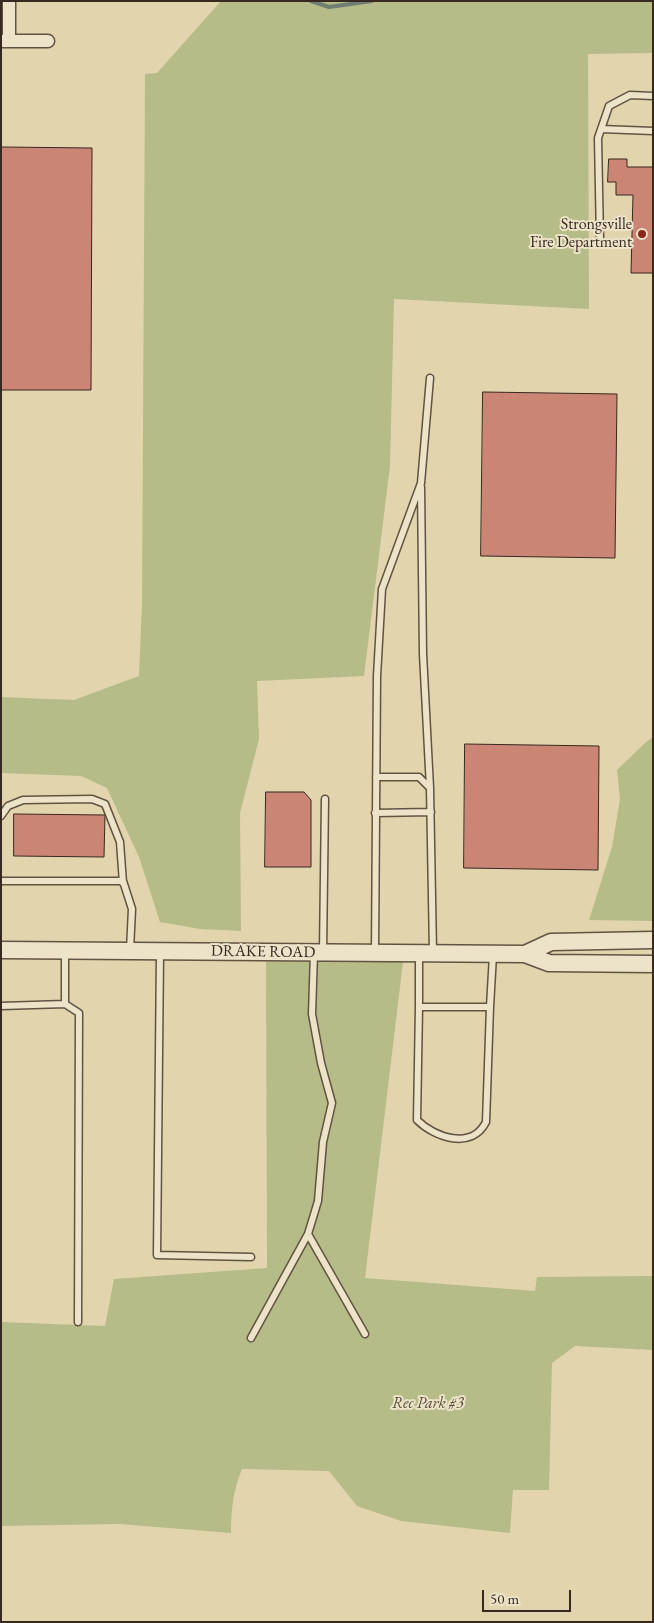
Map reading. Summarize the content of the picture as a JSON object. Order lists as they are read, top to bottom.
{
  "streets": {
    "street": ["DRAKE ROAD"]
  },
  "parks": ["Rec Park #3"],
  "places": ["Strongsville Fire Department"],
  "scale_bar": "50 m"
}
